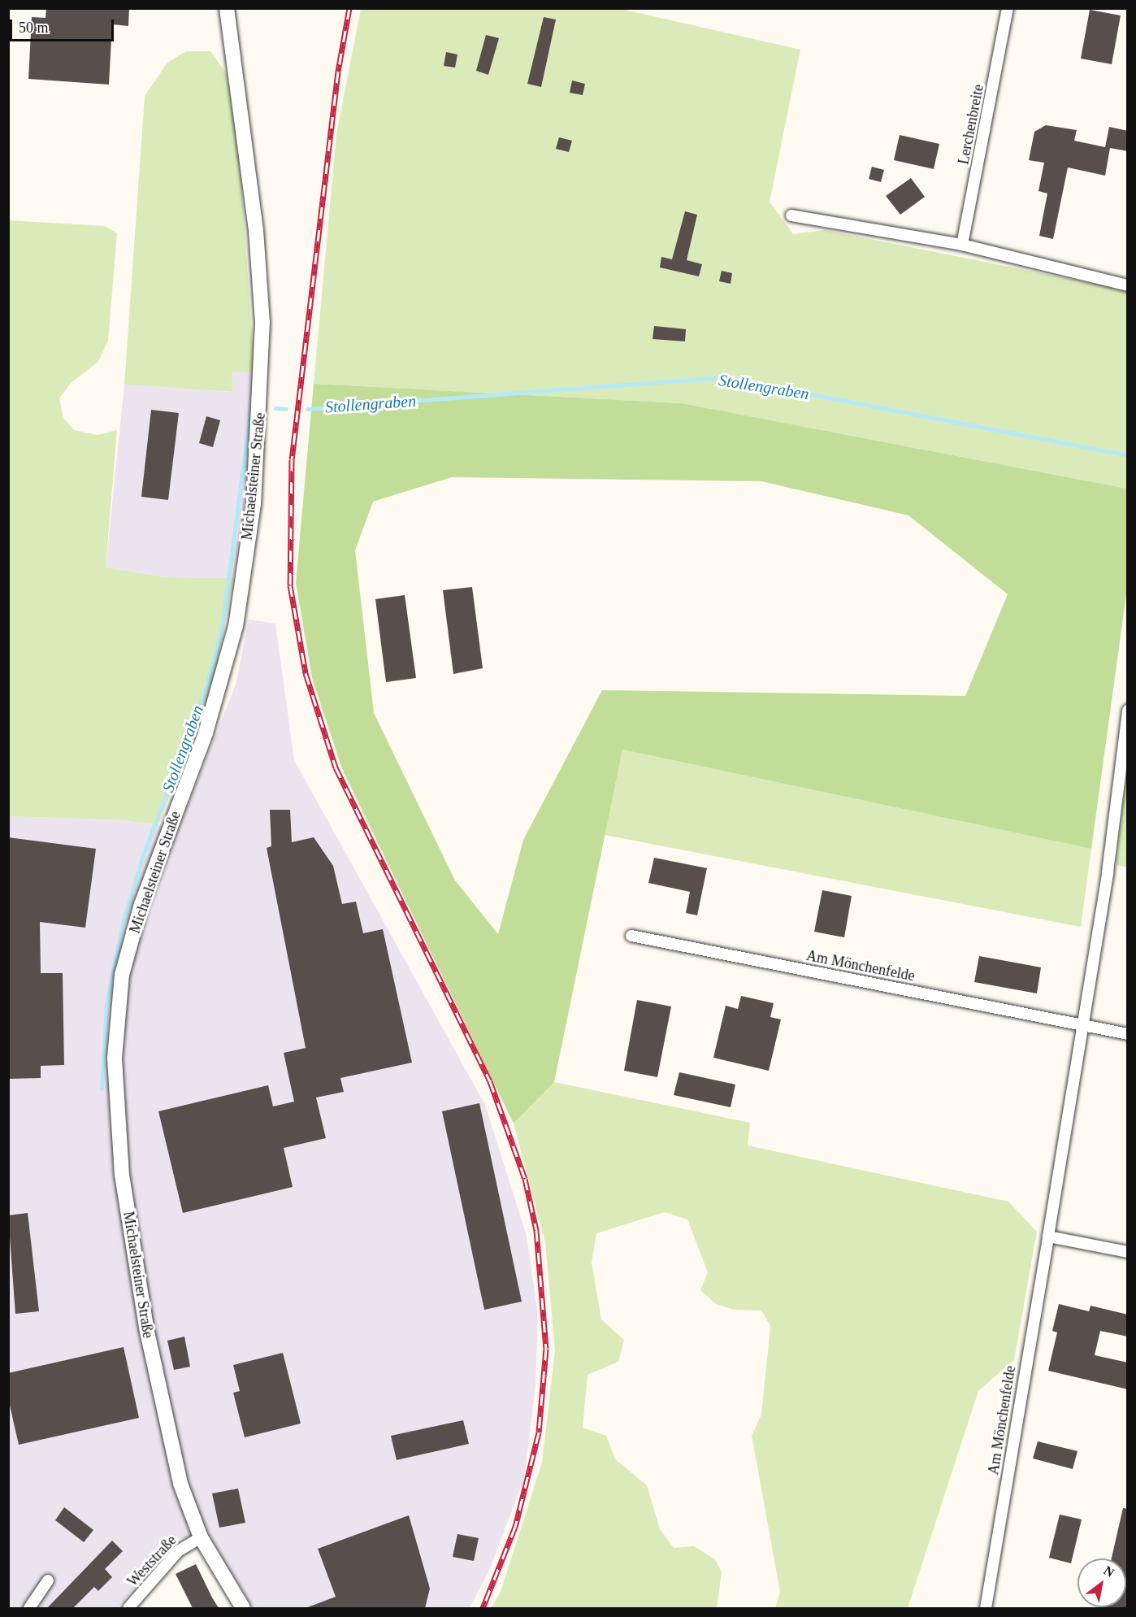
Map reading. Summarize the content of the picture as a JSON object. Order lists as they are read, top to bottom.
{
  "streets": {
    "street": [
      "Lerchenbreite",
      "Michaelsteiner Straße",
      "Am Mönchenfelde",
      "Weststraße"
    ]
  },
  "crossings": [
    ["Michaelsteiner Straße", "Weststraße"]
  ],
  "water": ["Stollengraben"],
  "scale_bar": "50 m",
  "north": "top right"
}
